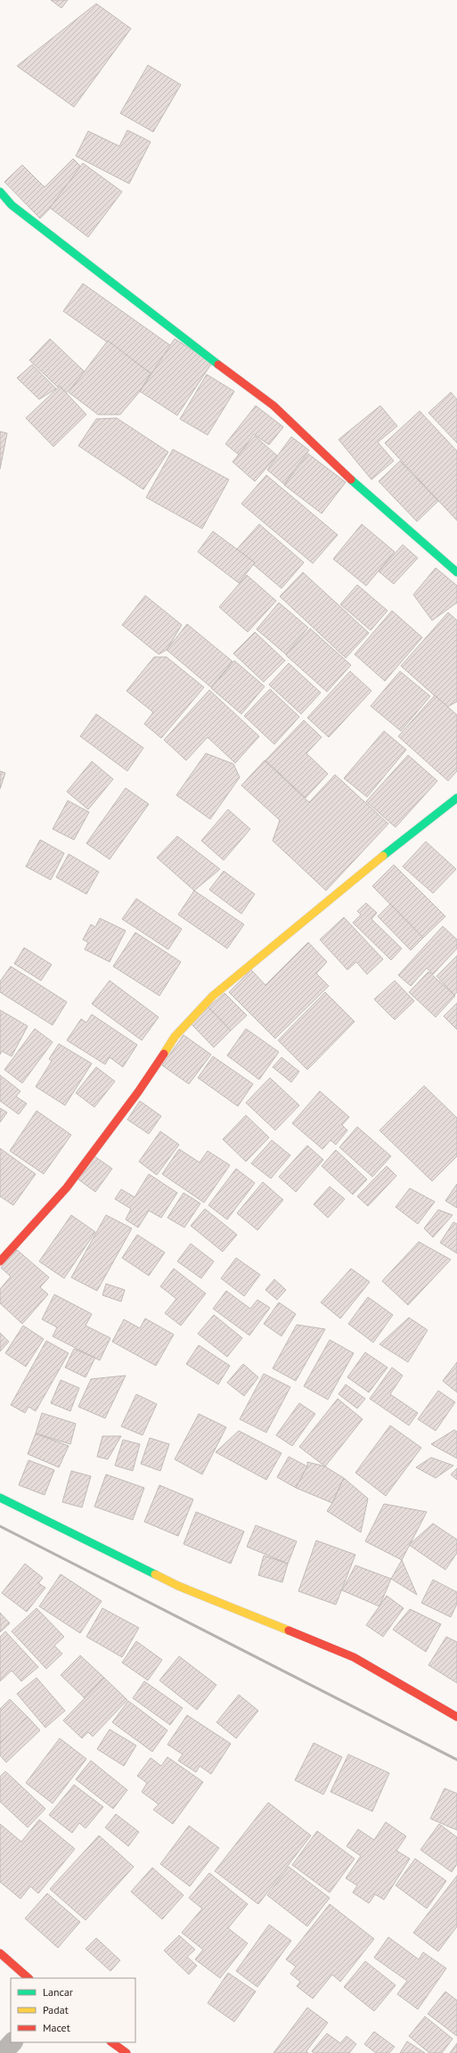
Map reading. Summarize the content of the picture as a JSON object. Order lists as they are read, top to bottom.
{
  "legend": ["Lancar", "Padat", "Macet"]
}
